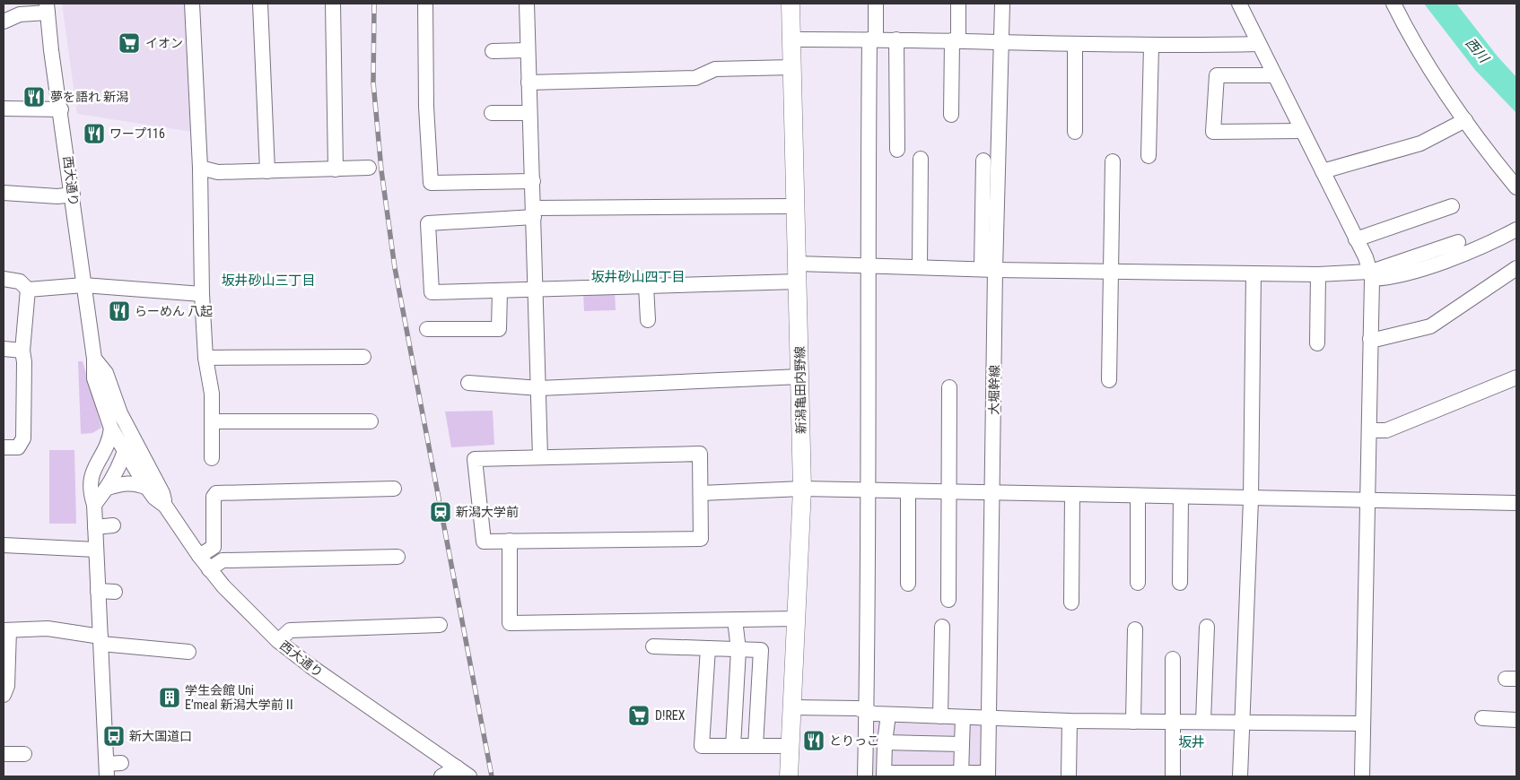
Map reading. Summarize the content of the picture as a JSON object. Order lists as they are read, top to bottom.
{
  "streets": {
    "main road": ["新潟亀田内野線"],
    "street": ["西大通り", "大堀幹線"]
  },
  "districts": ["坂井砂山四丁目", "坂井砂山三丁目", "坂井"],
  "water": ["西川"],
  "places": {
    "supermarket": ["イオン", "D!REX"],
    "restaurant": [
      "夢を語れ 新潟",
      "ワープ116",
      "らーめん 八起",
      "とりっこ"
    ],
    "station": ["新潟大学前"],
    "building": ["学生会館 Uni E’meal 新潟大学前Ⅱ"],
    "bus stop": ["新大国道口"]
  }
}
